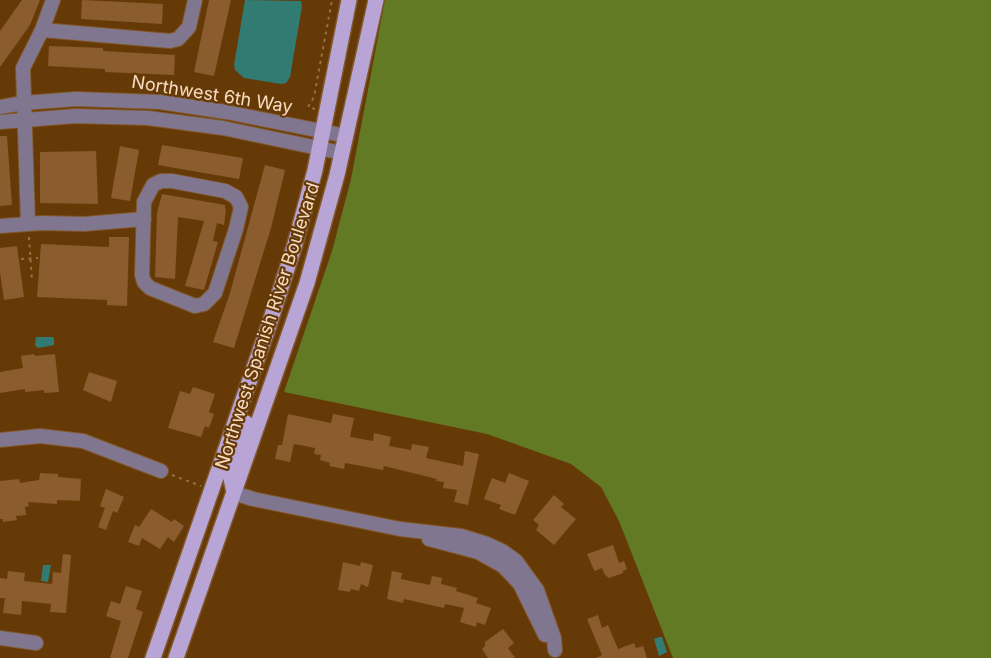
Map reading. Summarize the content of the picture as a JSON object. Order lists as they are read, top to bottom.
{
  "streets": {
    "main road": ["Northwest Spanish River Boulevard"],
    "street": ["Northwest 6th Way"]
  },
  "crossings": [
    ["Northwest 6th Way", "Northwest Spanish River Boulevard"]
  ]
}
